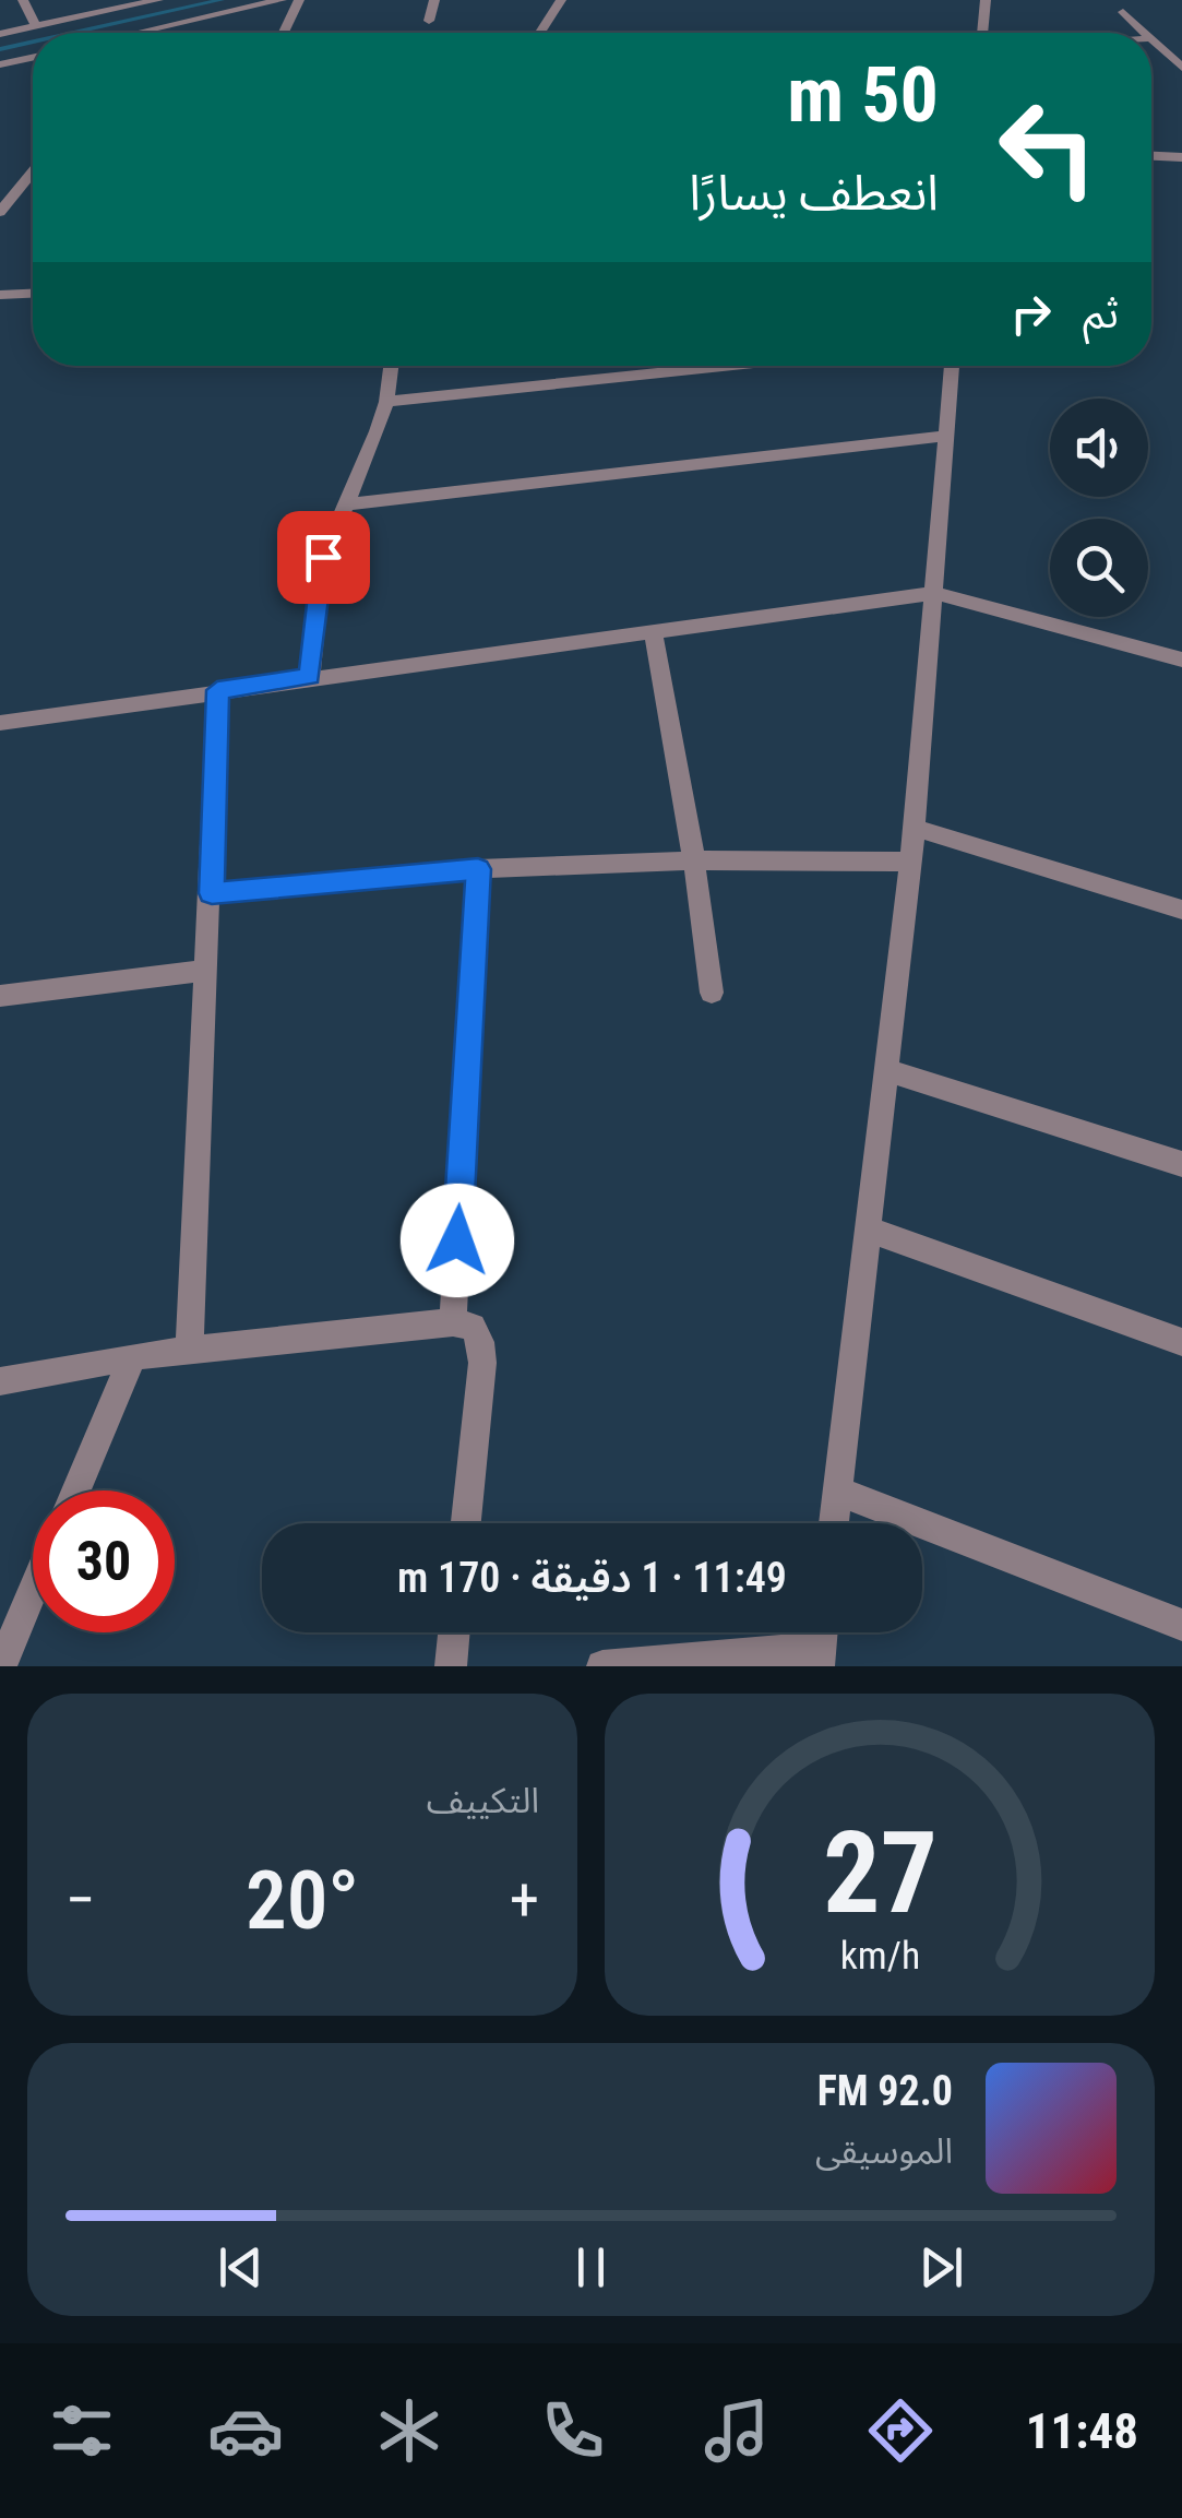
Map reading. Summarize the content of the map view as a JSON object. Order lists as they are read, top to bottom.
{
  "page": {
    "turn": ["50 m", "انعطف يسارًا"],
    "then": "ثم",
    "limit": "30",
    "trip": "11:49 · 1 دقيقة · 170 m",
    "tile": "التكييف",
    "heat": ["−", "20°", "+"],
    "song": ["92.0 FM", "الموسيقى"],
    "tabs": "11:48",
    "gauge": ["27", "km/h"]
  }
}
